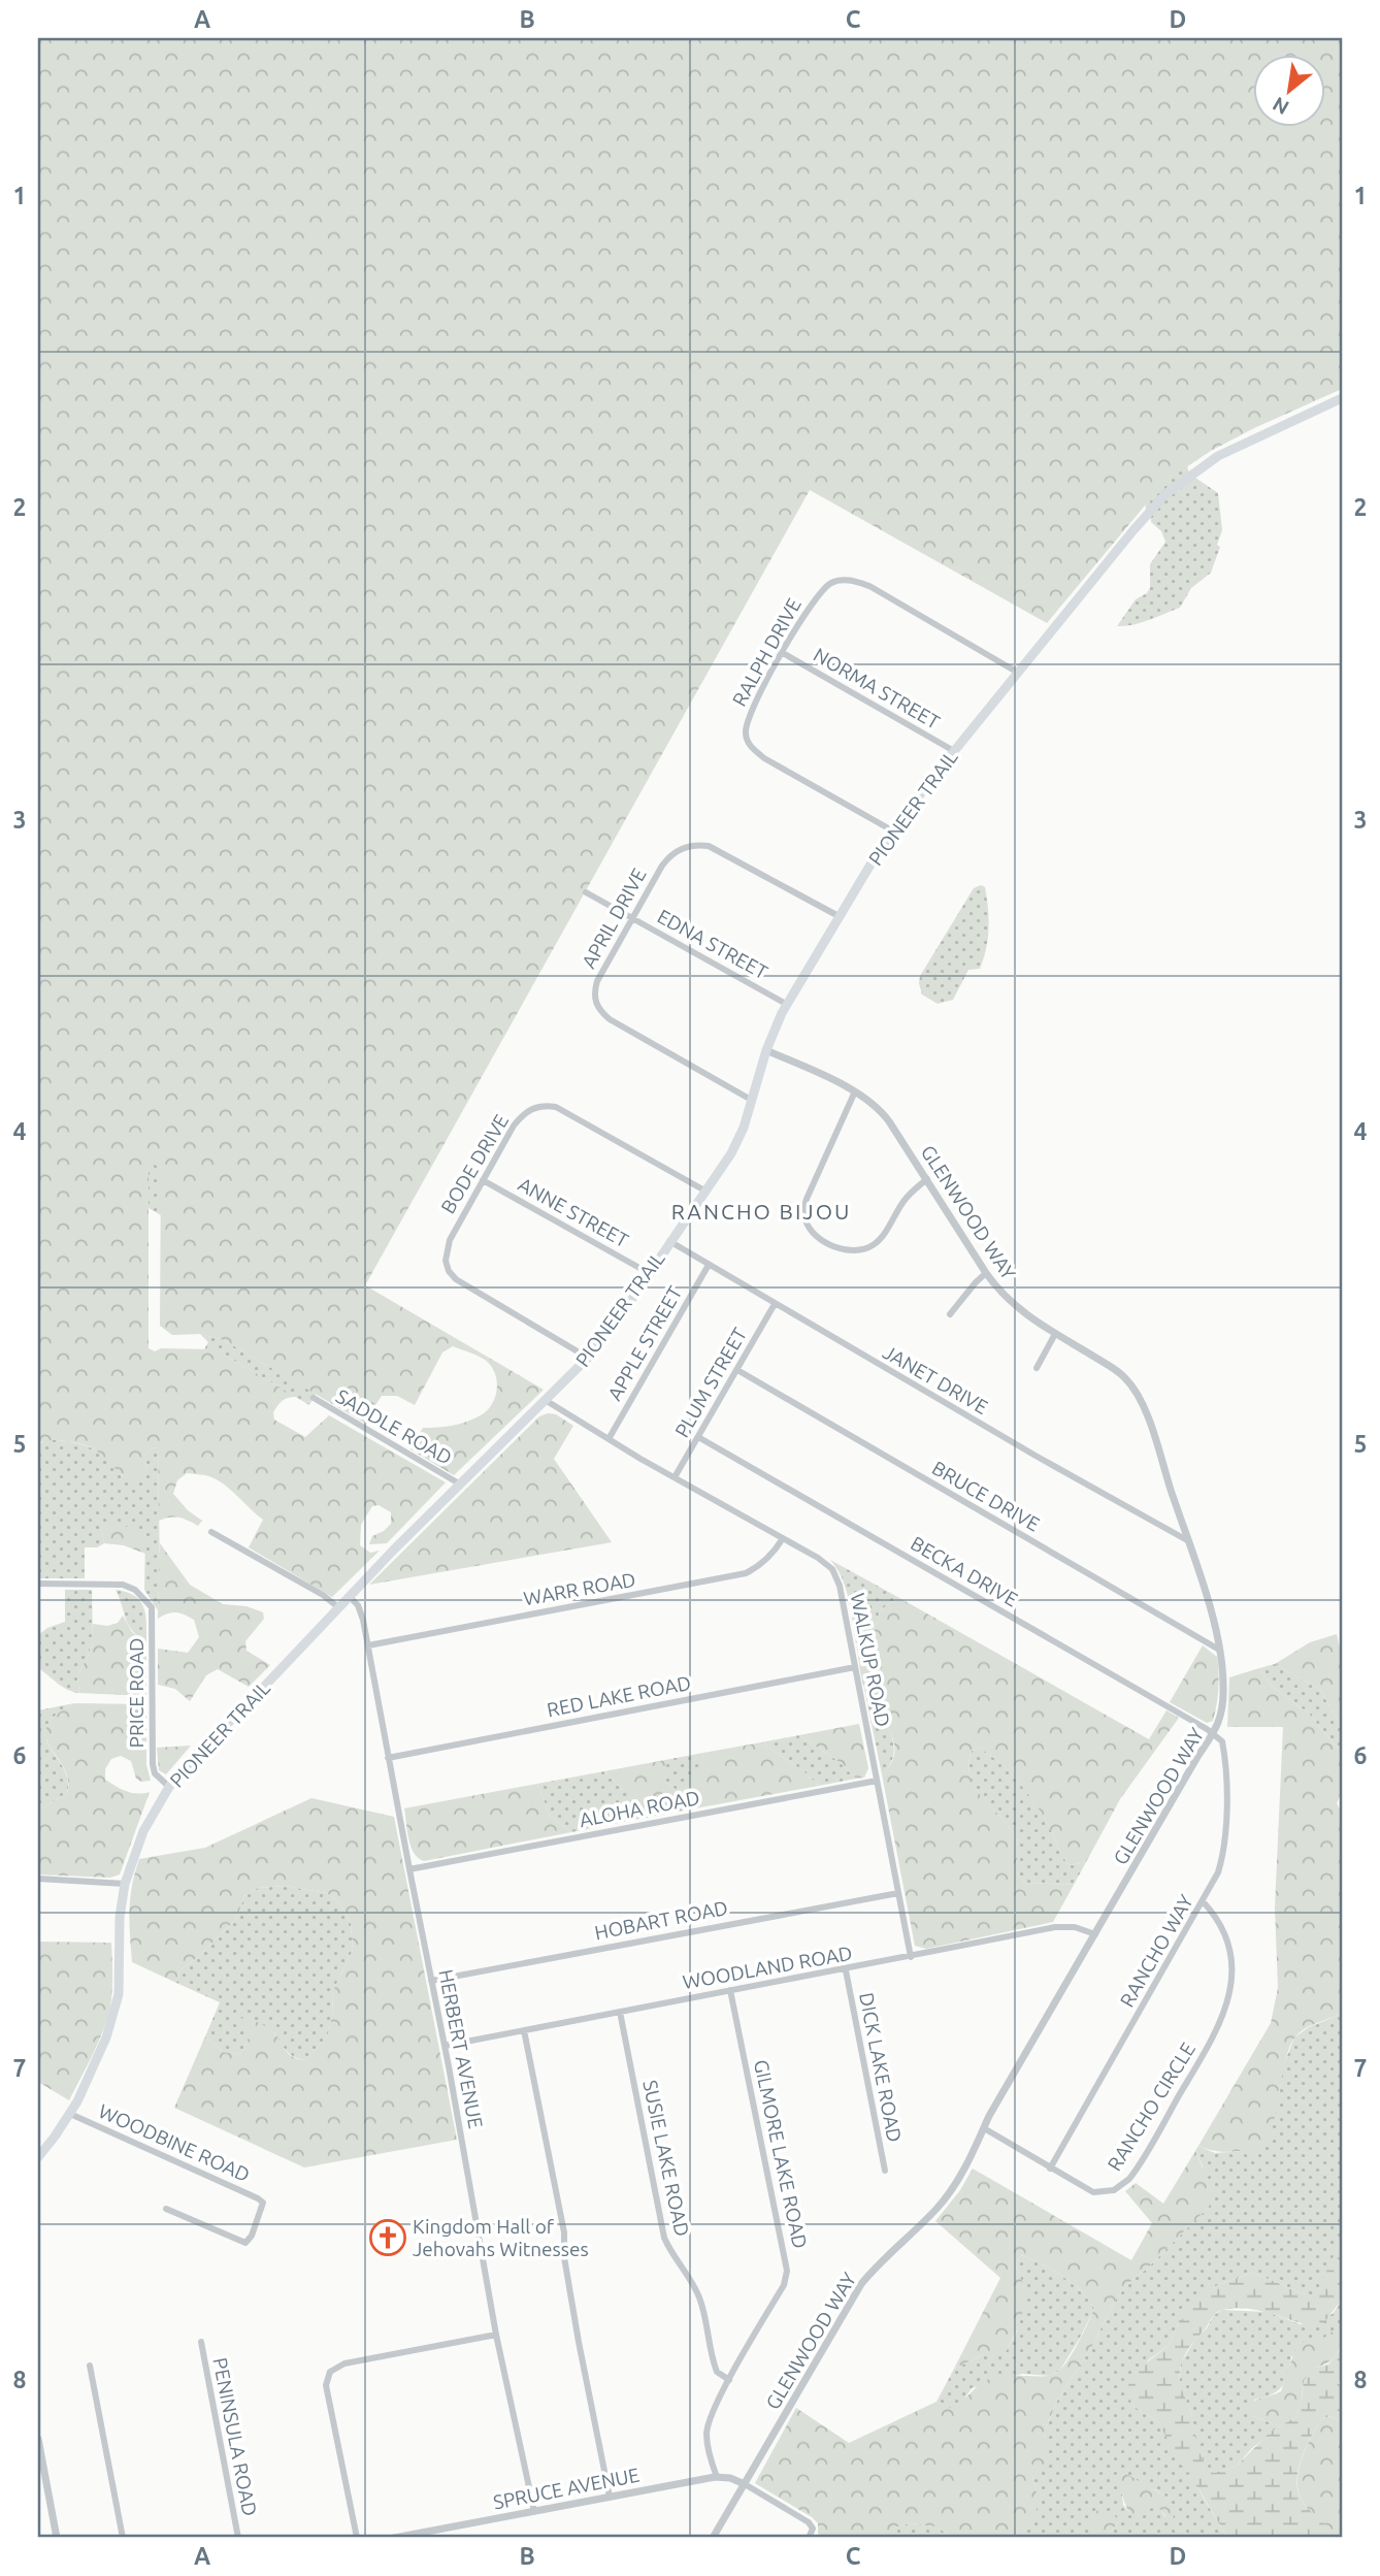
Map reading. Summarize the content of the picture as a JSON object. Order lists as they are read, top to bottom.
{
  "streets": {
    "main road": ["PIONEER TRAIL"],
    "street": [
      "RALPH DRIVE",
      "NORMA STREET",
      "APRIL DRIVE",
      "EDNA STREET",
      "BODE DRIVE",
      "ANNE STREET",
      "GLENWOOD WAY",
      "APPLE STREET",
      "JANET DRIVE",
      "PLUM STREET",
      "SADDLE ROAD",
      "BRUCE DRIVE",
      "BECKA DRIVE",
      "WARR ROAD",
      "WALKUP ROAD",
      "PRICE ROAD",
      "RED LAKE ROAD",
      "ALOHA ROAD",
      "HOBART ROAD",
      "RANCHO WAY",
      "WOODLAND ROAD",
      "HERBERT AVENUE",
      "DICK LAKE ROAD",
      "RANCHO CIRCLE",
      "WOODBINE ROAD",
      "GILMORE LAKE ROAD",
      "SUSIE LAKE ROAD",
      "PENINSULA ROAD",
      "SPRUCE AVENUE"
    ]
  },
  "crossings": [
    ["RALPH DRIVE", "NORMA STREET"],
    ["RALPH DRIVE", "PIONEER TRAIL"],
    ["NORMA STREET", "PIONEER TRAIL"],
    ["PIONEER TRAIL", "APRIL DRIVE"],
    ["PIONEER TRAIL", "EDNA STREET"],
    ["PIONEER TRAIL", "BODE DRIVE"],
    ["PIONEER TRAIL", "ANNE STREET"],
    ["PIONEER TRAIL", "GLENWOOD WAY"],
    ["PIONEER TRAIL", "JANET DRIVE"],
    ["PIONEER TRAIL", "SADDLE ROAD"],
    ["PIONEER TRAIL", "WALKUP ROAD"],
    ["PIONEER TRAIL", "PRICE ROAD"],
    ["PIONEER TRAIL", "HERBERT AVENUE"],
    ["PIONEER TRAIL", "WOODBINE ROAD"],
    ["APRIL DRIVE", "EDNA STREET"],
    ["BODE DRIVE", "ANNE STREET"],
    ["GLENWOOD WAY", "JANET DRIVE"],
    ["GLENWOOD WAY", "BRUCE DRIVE"],
    ["GLENWOOD WAY", "BECKA DRIVE"],
    ["GLENWOOD WAY", "RANCHO WAY"],
    ["GLENWOOD WAY", "WOODLAND ROAD"],
    ["GLENWOOD WAY", "RANCHO CIRCLE"],
    ["GLENWOOD WAY", "SPRUCE AVENUE"],
    ["APPLE STREET", "JANET DRIVE"],
    ["APPLE STREET", "WALKUP ROAD"],
    ["JANET DRIVE", "PLUM STREET"],
    ["PLUM STREET", "BRUCE DRIVE"],
    ["PLUM STREET", "BECKA DRIVE"],
    ["PLUM STREET", "WALKUP ROAD"],
    ["BECKA DRIVE", "RANCHO WAY"],
    ["WARR ROAD", "WALKUP ROAD"],
    ["WARR ROAD", "HERBERT AVENUE"],
    ["WALKUP ROAD", "RED LAKE ROAD"],
    ["WALKUP ROAD", "ALOHA ROAD"],
    ["WALKUP ROAD", "HOBART ROAD"],
    ["WALKUP ROAD", "WOODLAND ROAD"],
    ["RED LAKE ROAD", "HERBERT AVENUE"],
    ["ALOHA ROAD", "HERBERT AVENUE"],
    ["HOBART ROAD", "HERBERT AVENUE"],
    ["RANCHO WAY", "RANCHO CIRCLE"],
    ["WOODLAND ROAD", "HERBERT AVENUE"],
    ["WOODLAND ROAD", "DICK LAKE ROAD"],
    ["WOODLAND ROAD", "GILMORE LAKE ROAD"],
    ["WOODLAND ROAD", "SUSIE LAKE ROAD"],
    ["HERBERT AVENUE", "SPRUCE AVENUE"],
    ["GILMORE LAKE ROAD", "SUSIE LAKE ROAD"],
    ["GILMORE LAKE ROAD", "SPRUCE AVENUE"]
  ],
  "districts": ["RANCHO BIJOU"],
  "places": {
    "church": ["Kingdom Hall of Jehovahs Witnesses"]
  },
  "north": "bottom left",
  "grid": {
    "columns": [
      "A",
      "B",
      "C",
      "D"
    ],
    "rows": [
      "1",
      "2",
      "3",
      "4",
      "5",
      "6",
      "7",
      "8"
    ]
  }
}
